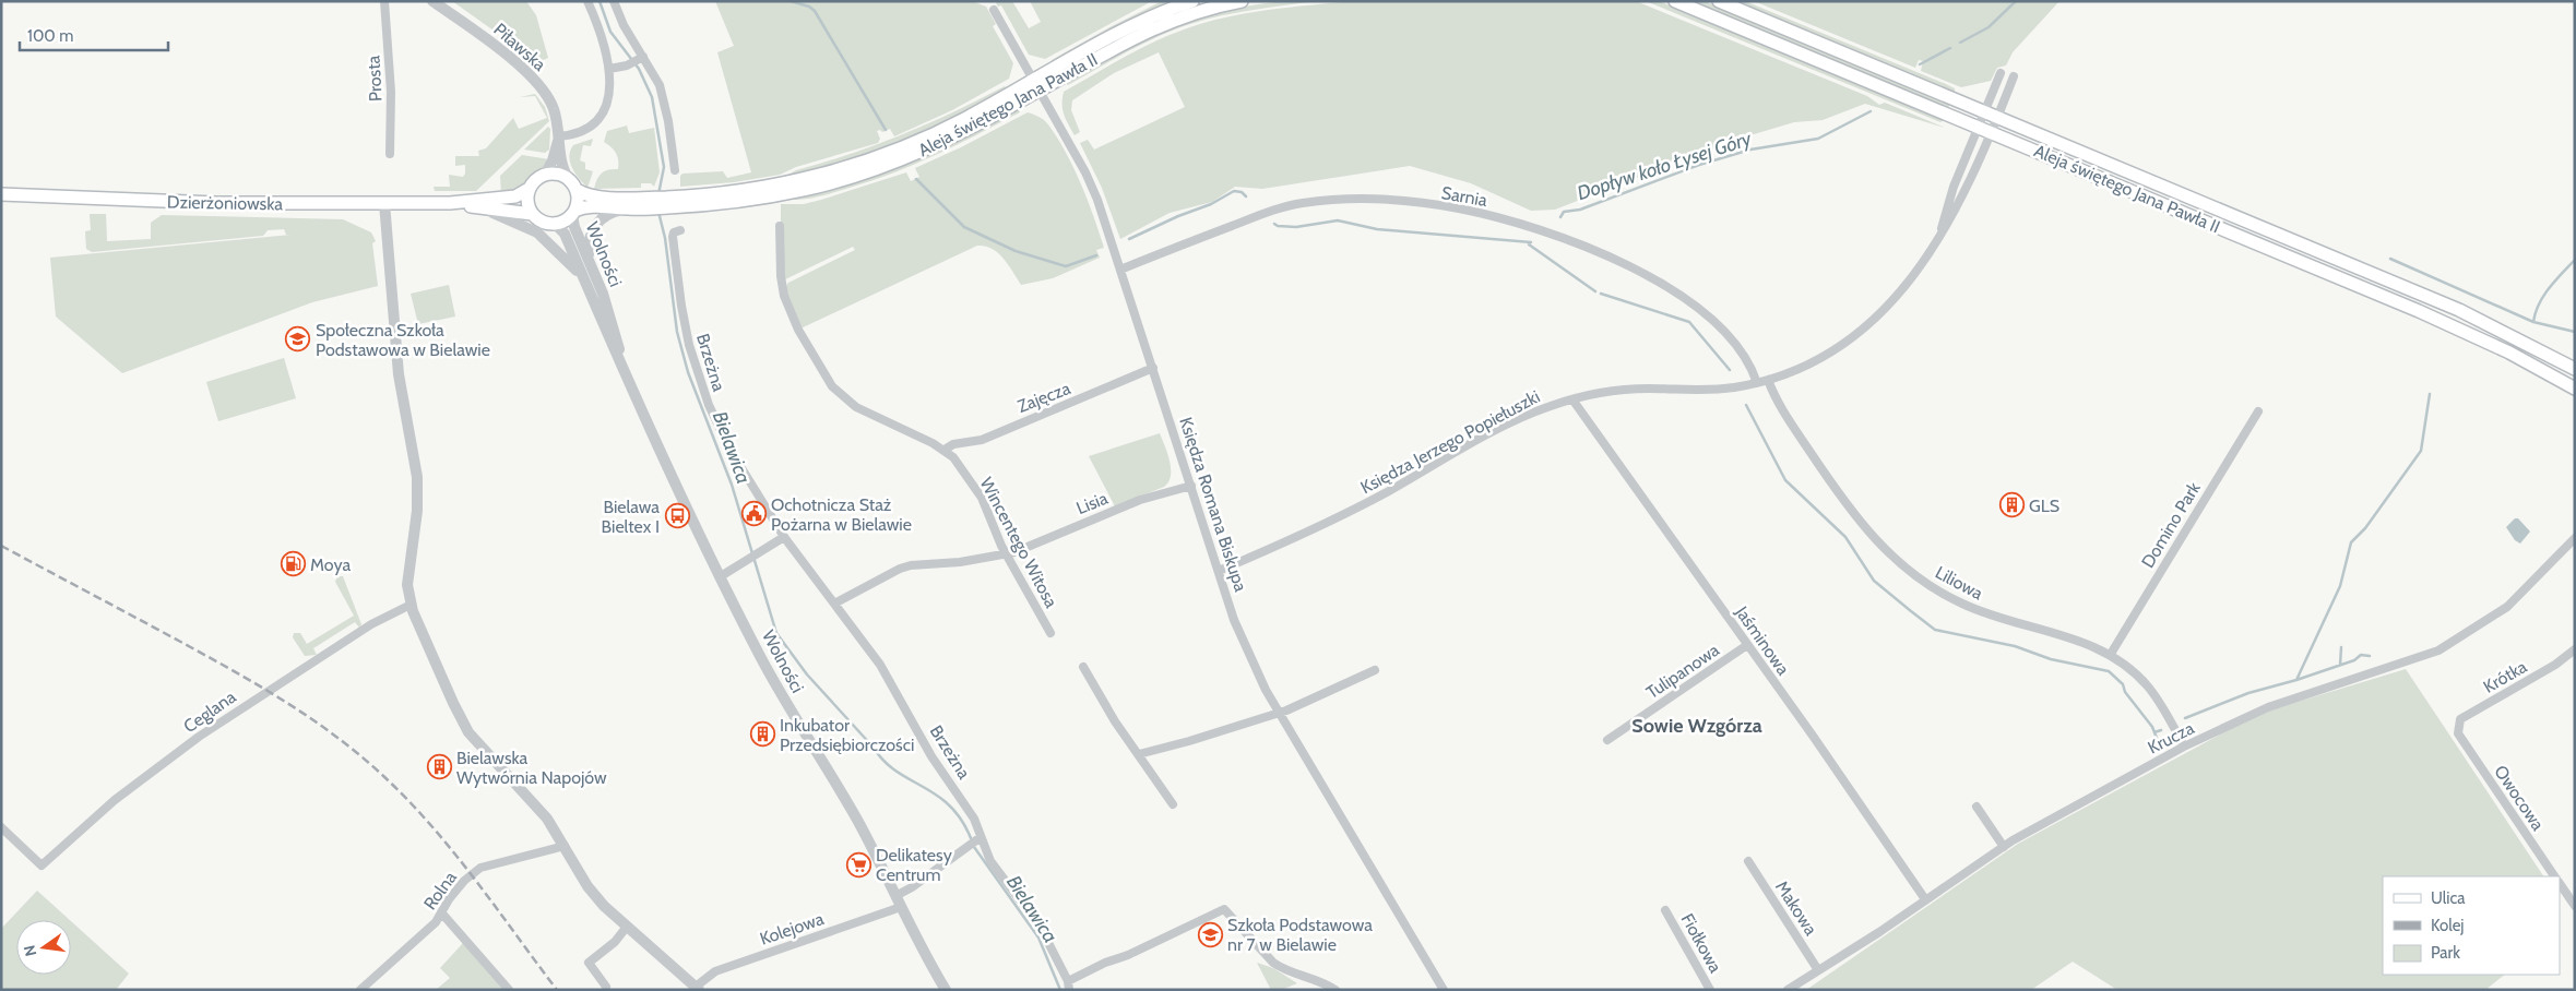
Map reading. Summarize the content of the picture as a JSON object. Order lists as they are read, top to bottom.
{
  "streets": {
    "main road": ["Aleja świętego Jana Pawła II", "Dzierżoniowska"],
    "street": [
      "Piławska",
      "Prosta",
      "Sarnia",
      "Wolności",
      "Brzeżna",
      "Zajęcza",
      "Księdza Jerzego Popiełuszki",
      "Lisia",
      "Księdza Romana Biskupa",
      "Domino Park",
      "Wincentego Witosa",
      "Liliowa",
      "Jaśminowa",
      "Tulipanowa",
      "Krótka",
      "Ceglana",
      "Krucza",
      "Owocowa",
      "Rolna",
      "Makowa",
      "Kolejowa",
      "Fiołkowa"
    ]
  },
  "crossings": [
    ["Piławska", "Aleja świętego Jana Pawła II"],
    ["Piławska", "Dzierżoniowska"],
    ["Piławska", "Wolności"],
    ["Aleja świętego Jana Pawła II", "Dzierżoniowska"],
    ["Aleja świętego Jana Pawła II", "Wolności"],
    ["Aleja świętego Jana Pawła II", "Księdza Jerzego Popiełuszki"],
    ["Aleja świętego Jana Pawła II", "Księdza Romana Biskupa"],
    ["Sarnia", "Księdza Jerzego Popiełuszki"],
    ["Sarnia", "Księdza Romana Biskupa"],
    ["Dzierżoniowska", "Wolności"],
    ["Wolności", "Kolejowa"],
    ["Zajęcza", "Księdza Romana Biskupa"],
    ["Zajęcza", "Wincentego Witosa"],
    ["Księdza Jerzego Popiełuszki", "Księdza Romana Biskupa"],
    ["Księdza Jerzego Popiełuszki", "Liliowa"],
    ["Księdza Jerzego Popiełuszki", "Jaśminowa"],
    ["Lisia", "Księdza Romana Biskupa"],
    ["Lisia", "Wincentego Witosa"],
    ["Domino Park", "Liliowa"],
    ["Liliowa", "Krucza"],
    ["Jaśminowa", "Tulipanowa"],
    ["Jaśminowa", "Krucza"],
    ["Krótka", "Owocowa"],
    ["Krucza", "Makowa"]
  ],
  "districts": ["Sowie Wzgórza"],
  "water": ["Dopływ koło Łysej Góry", "Bielawica"],
  "places": {
    "school or university": ["Społeczna Szkoła Podstawowa w Bielawie", "Szkoła Podstawowa nr 7 w Bielawie"],
    "building": ["GLS", "Inkubator Przedsiębiorczości", "Bielawska Wytwórnia Napojów"],
    "public building": ["Ochotnicza Staż Pożarna w Bielawie"],
    "bus stop": ["Bielawa Bieltex I"],
    "fuel station": ["Moya"],
    "supermarket": ["Delikatesy Centrum"]
  },
  "legend": ["Ulica", "Kolej", "Park"],
  "scale_bar": "100 m",
  "north": "left"
}
